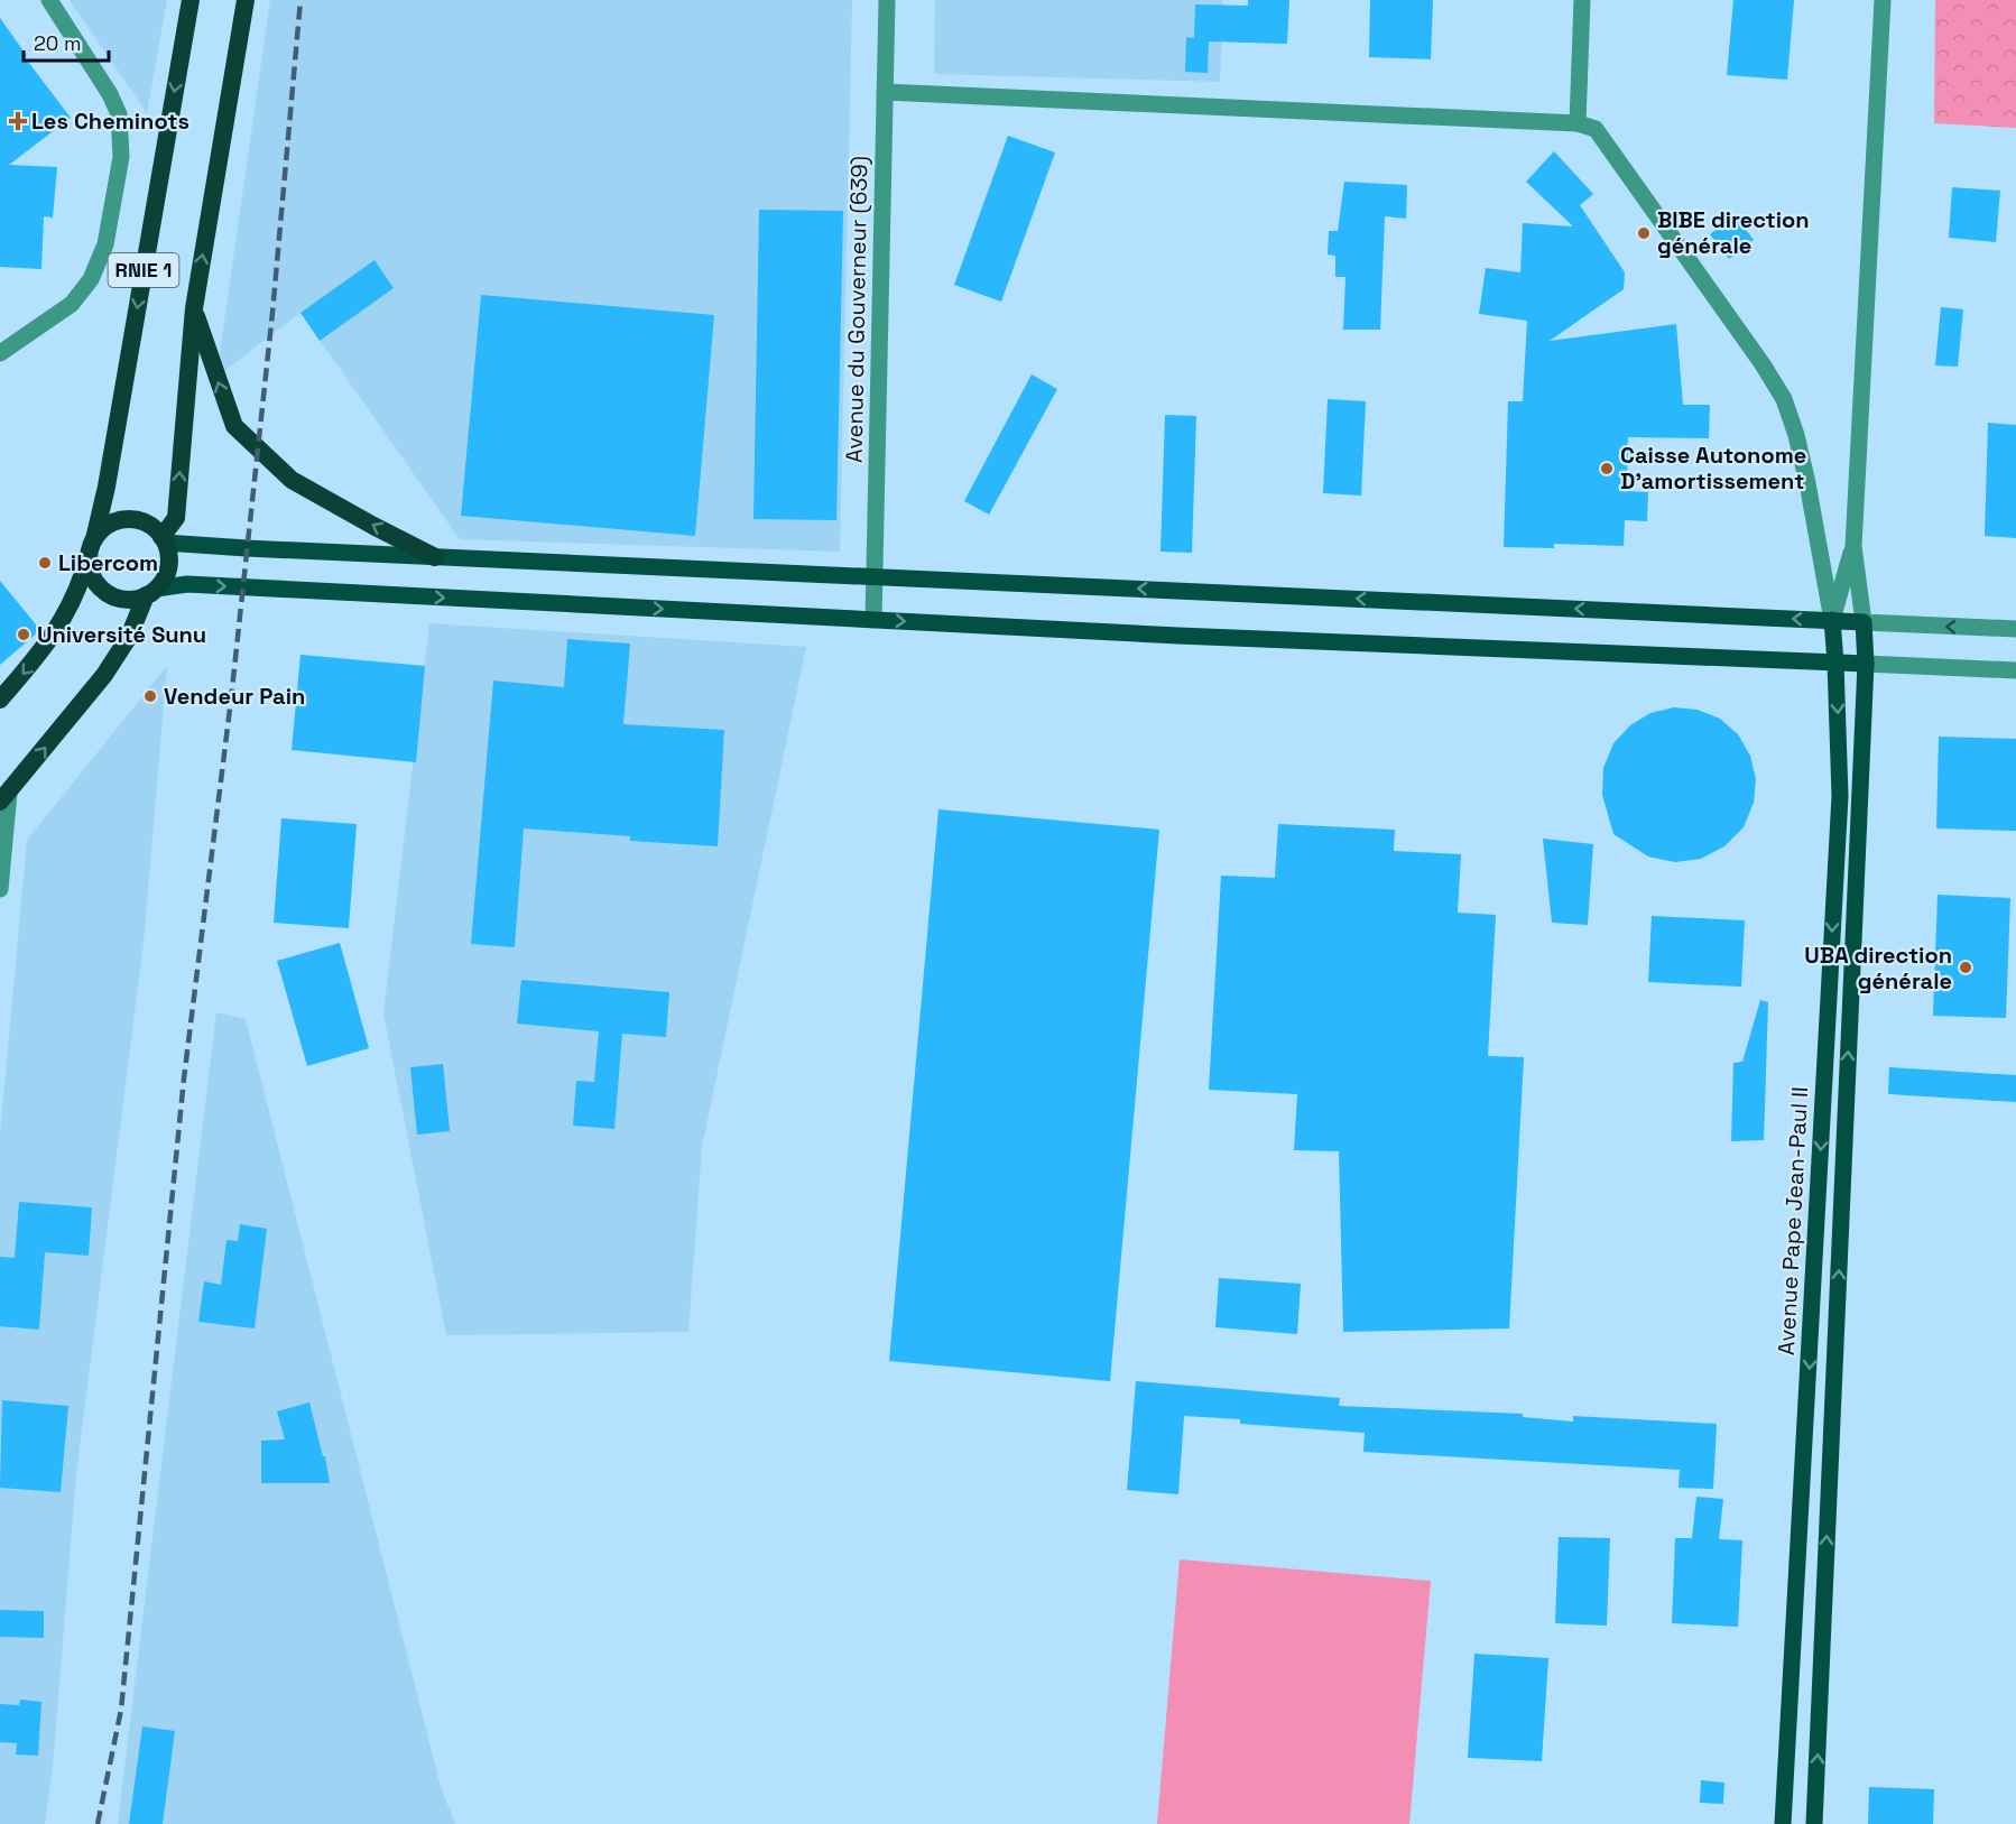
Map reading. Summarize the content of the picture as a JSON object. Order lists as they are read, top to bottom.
{
  "streets": {
    "highway": ["RNIE 1"],
    "main road": ["Avenue Pape Jean-Paul II"],
    "street": ["Avenue du Gouverneur (639)"]
  },
  "places": {
    "health": ["Les Cheminots"],
    "other": [
      "BIBE direction générale",
      "Caisse Autonome D'amortissement",
      "Libercom",
      "Université Sunu",
      "Vendeur Pain",
      "UBA direction générale"
    ]
  },
  "scale_bar": "20 m"
}
